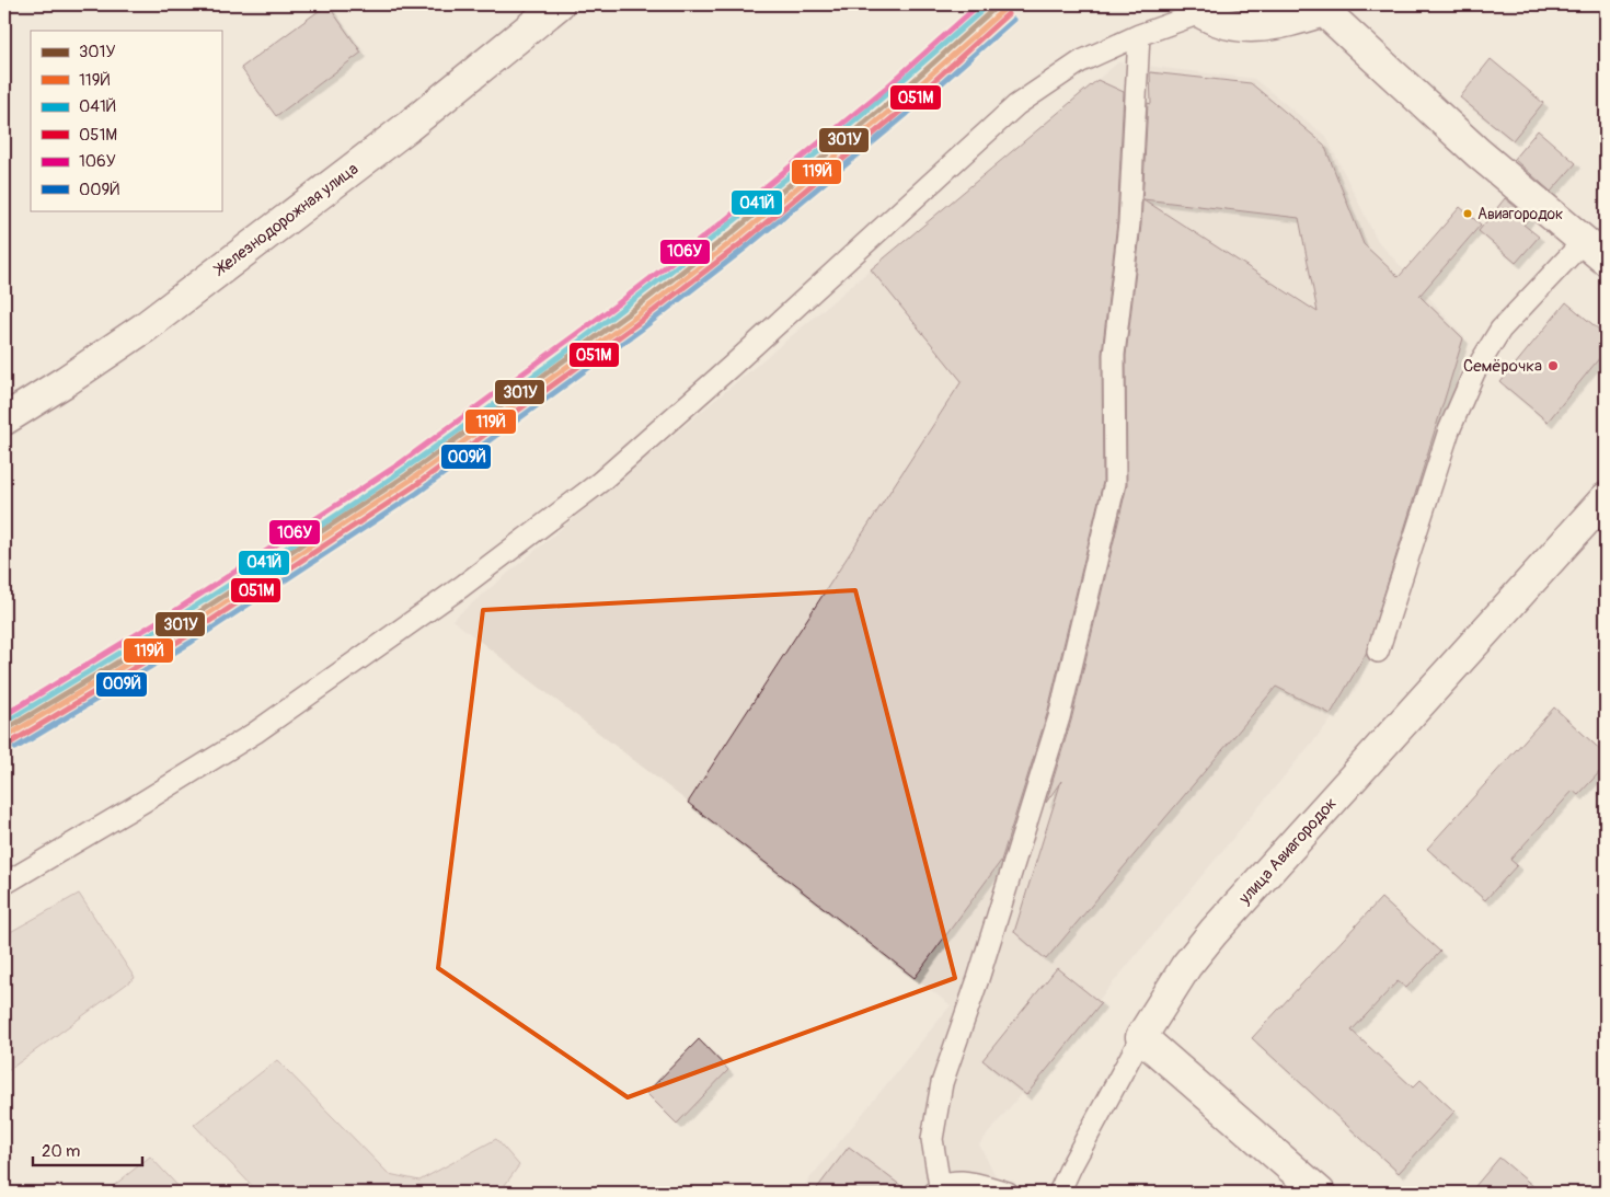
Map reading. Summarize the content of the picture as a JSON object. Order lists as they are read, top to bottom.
{
  "streets": {
    "street": ["Железнодорожная улица", "улица Авиагородок"]
  },
  "places": ["Авиагородок", "Семёрочка"],
  "lines": [
    "transit line 301У",
    "transit line 041Й",
    "transit line 106У",
    "transit line 119Й",
    "transit line 051М",
    "transit line 009Й"
  ],
  "legend": [
    "301У",
    "119Й",
    "041Й",
    "051М",
    "106У",
    "009Й"
  ],
  "scale_bar": "20 m"
}
